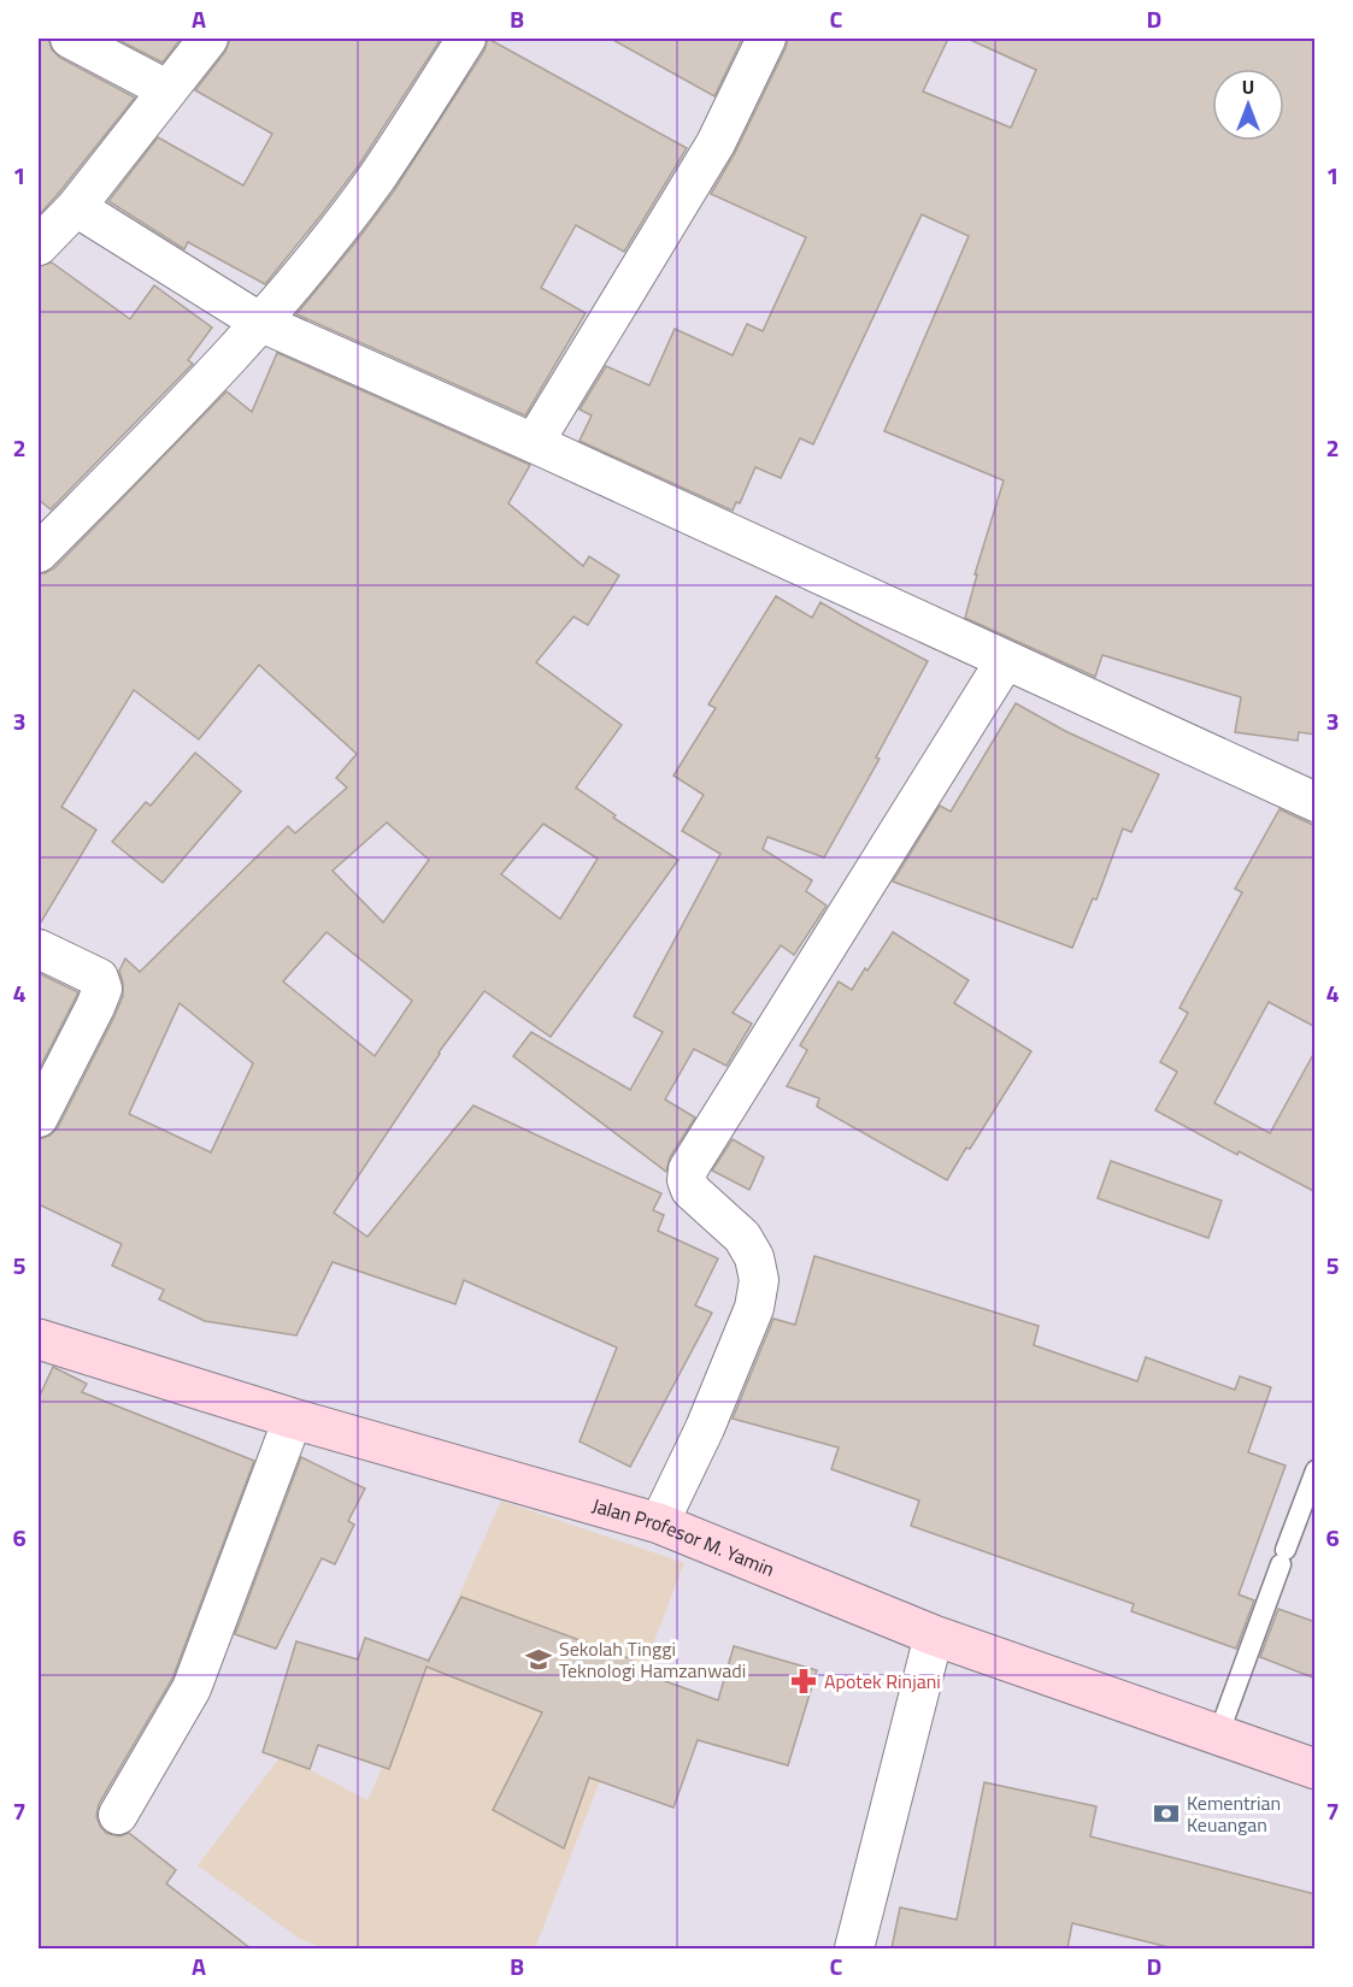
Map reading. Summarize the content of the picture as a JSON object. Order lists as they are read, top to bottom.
{
  "streets": {
    "main road": ["Jalan Profesor M. Yamin"]
  },
  "places": {
    "school or university": ["Sekolah Tinggi Teknologi Hamzanwadi"],
    "pharmacy": ["Apotek Rinjani"],
    "bank": ["Kementrian Keuangan"]
  },
  "north": "top",
  "grid": {
    "columns": [
      "A",
      "B",
      "C",
      "D"
    ],
    "rows": [
      "1",
      "2",
      "3",
      "4",
      "5",
      "6",
      "7"
    ]
  }
}
